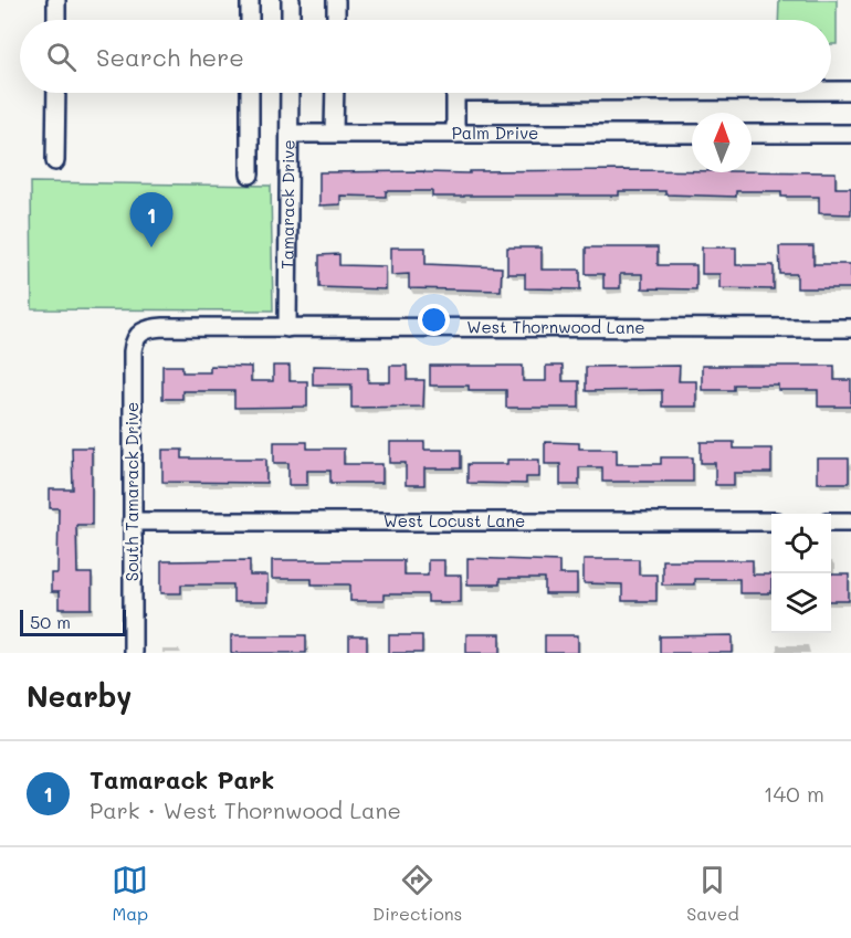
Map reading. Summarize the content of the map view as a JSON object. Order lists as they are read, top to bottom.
{
  "streets": {
    "street": [
      "Palm Drive",
      "Tamarack Drive",
      "West Thornwood Lane",
      "South Tamarack Drive",
      "West Locust Lane"
    ]
  },
  "crossings": [
    ["Palm Drive", "Tamarack Drive"],
    ["Tamarack Drive", "West Thornwood Lane"],
    ["West Thornwood Lane", "South Tamarack Drive"],
    ["South Tamarack Drive", "West Locust Lane"]
  ],
  "scale_bar": "50 m",
  "north": "top",
  "page": {
    "search": "Search here",
    "pins": "1",
    "scale": "50 m",
    "heading": "Nearby",
    "list": [
      {
        "mark": "1",
        "name": "Tamarack Park",
        "note": "Park · West Thornwood Lane",
        "value": "140 m"
      }
    ],
    "nav": ["Map", "Directions", "Saved"]
  }
}
